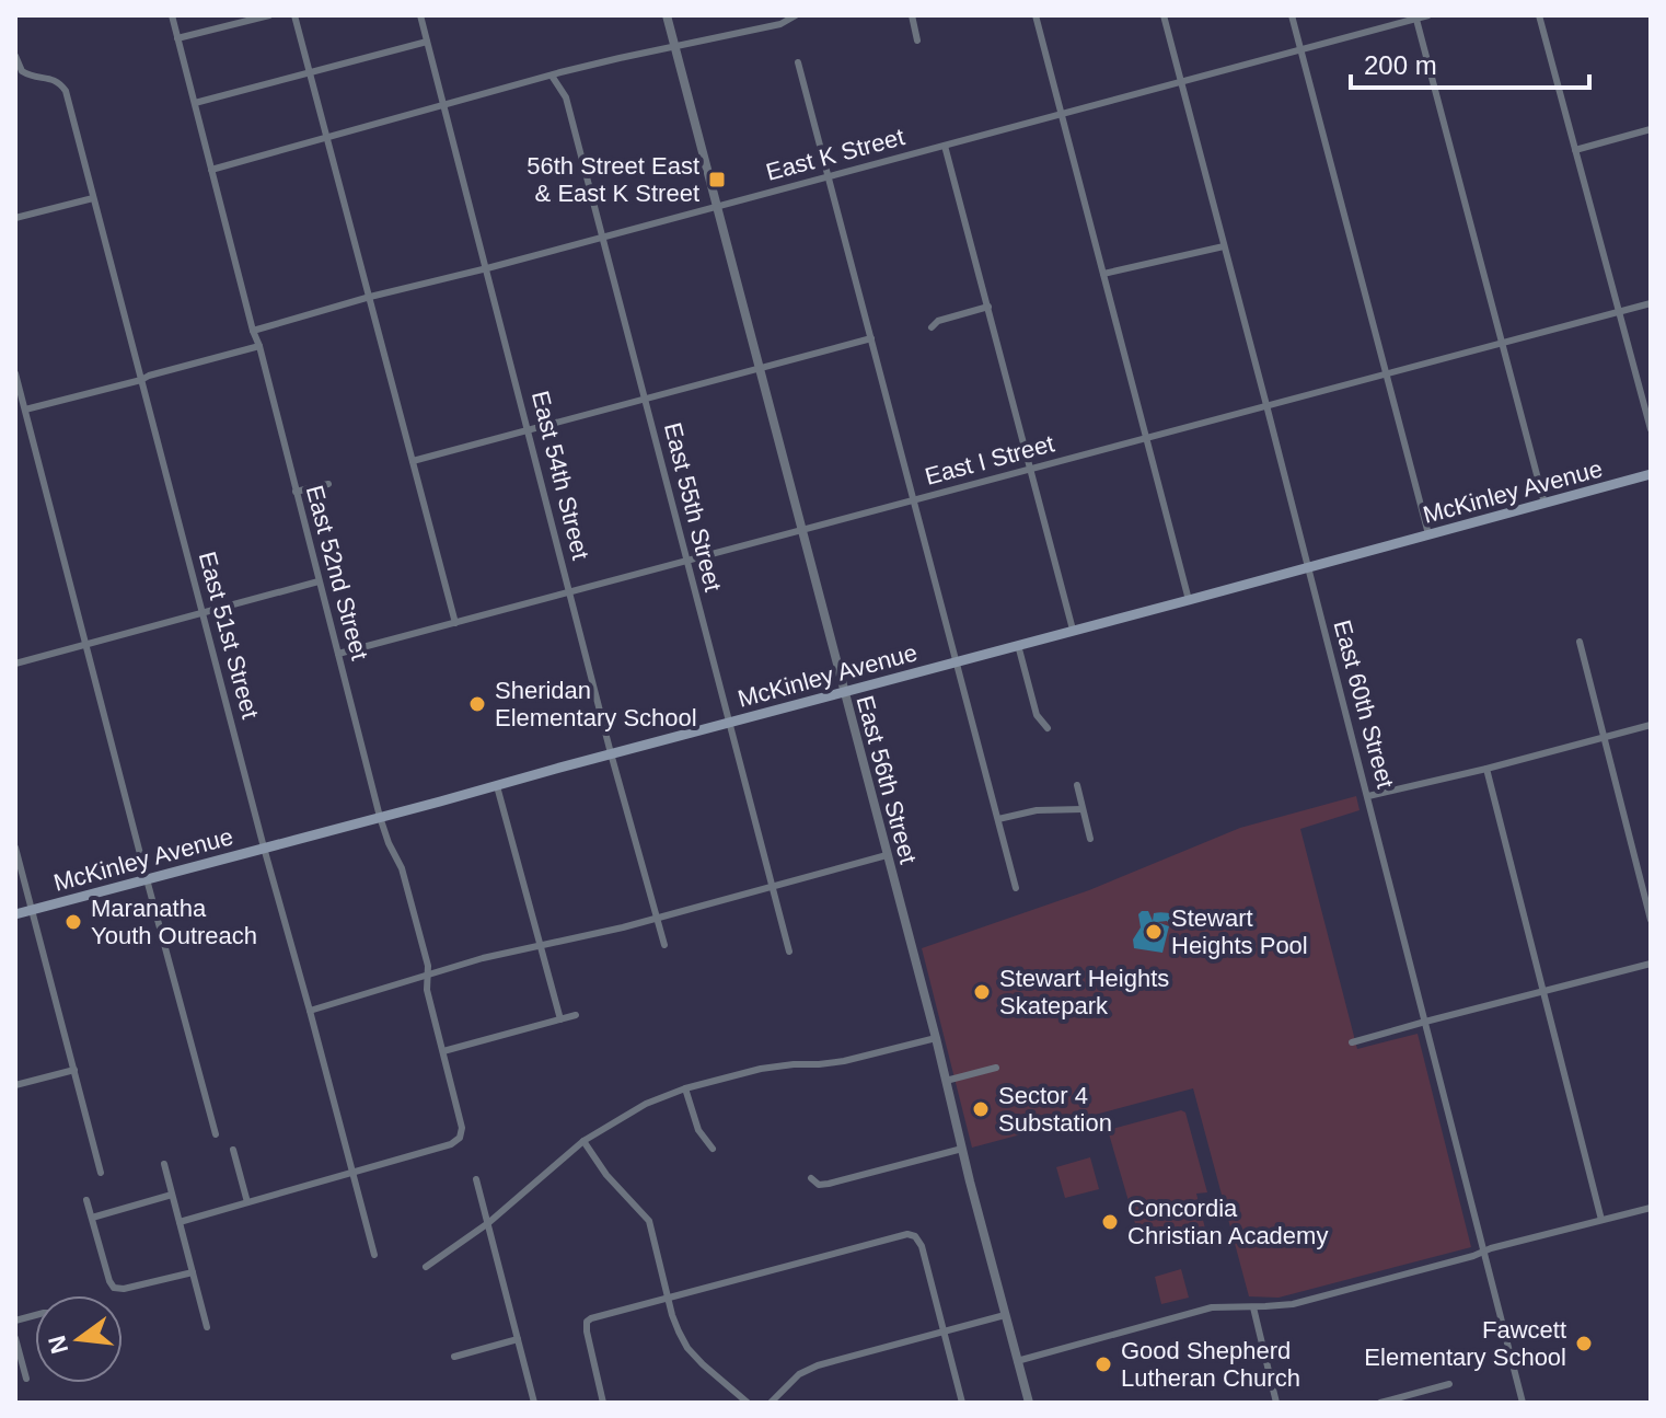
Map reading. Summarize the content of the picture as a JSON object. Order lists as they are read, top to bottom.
{
  "streets": {
    "main road": ["McKinley Avenue"],
    "street": [
      "East K Street",
      "East I Street",
      "East 54th Street",
      "East 55th Street",
      "East 52nd Street",
      "East 51st Street",
      "East 60th Street",
      "East 56th Street"
    ]
  },
  "crossings": [
    ["East K Street", "East 54th Street"],
    ["East K Street", "East 55th Street"],
    ["East K Street", "East 52nd Street"],
    ["East K Street", "East 60th Street"],
    ["East K Street", "East 56th Street"],
    ["East I Street", "East 54th Street"],
    ["East I Street", "East 55th Street"],
    ["East I Street", "East 52nd Street"],
    ["East I Street", "East 60th Street"],
    ["East I Street", "East 56th Street"],
    ["East 54th Street", "McKinley Avenue"],
    ["McKinley Avenue", "East 55th Street"],
    ["McKinley Avenue", "East 52nd Street"],
    ["McKinley Avenue", "East 51st Street"],
    ["McKinley Avenue", "East 60th Street"],
    ["McKinley Avenue", "East 56th Street"],
    ["East 52nd Street", "East 51st Street"]
  ],
  "places": {
    "transit": ["56th Street East & East K Street"],
    "other": [
      "Sheridan Elementary School",
      "Maranatha Youth Outreach",
      "Stewart Heights Pool",
      "Stewart Heights Skatepark",
      "Sector 4 Substation",
      "Concordia Christian Academy",
      "Fawcett Elementary School",
      "Good Shepherd Lutheran Church"
    ]
  },
  "scale_bar": "200 m",
  "north": "left"
}
